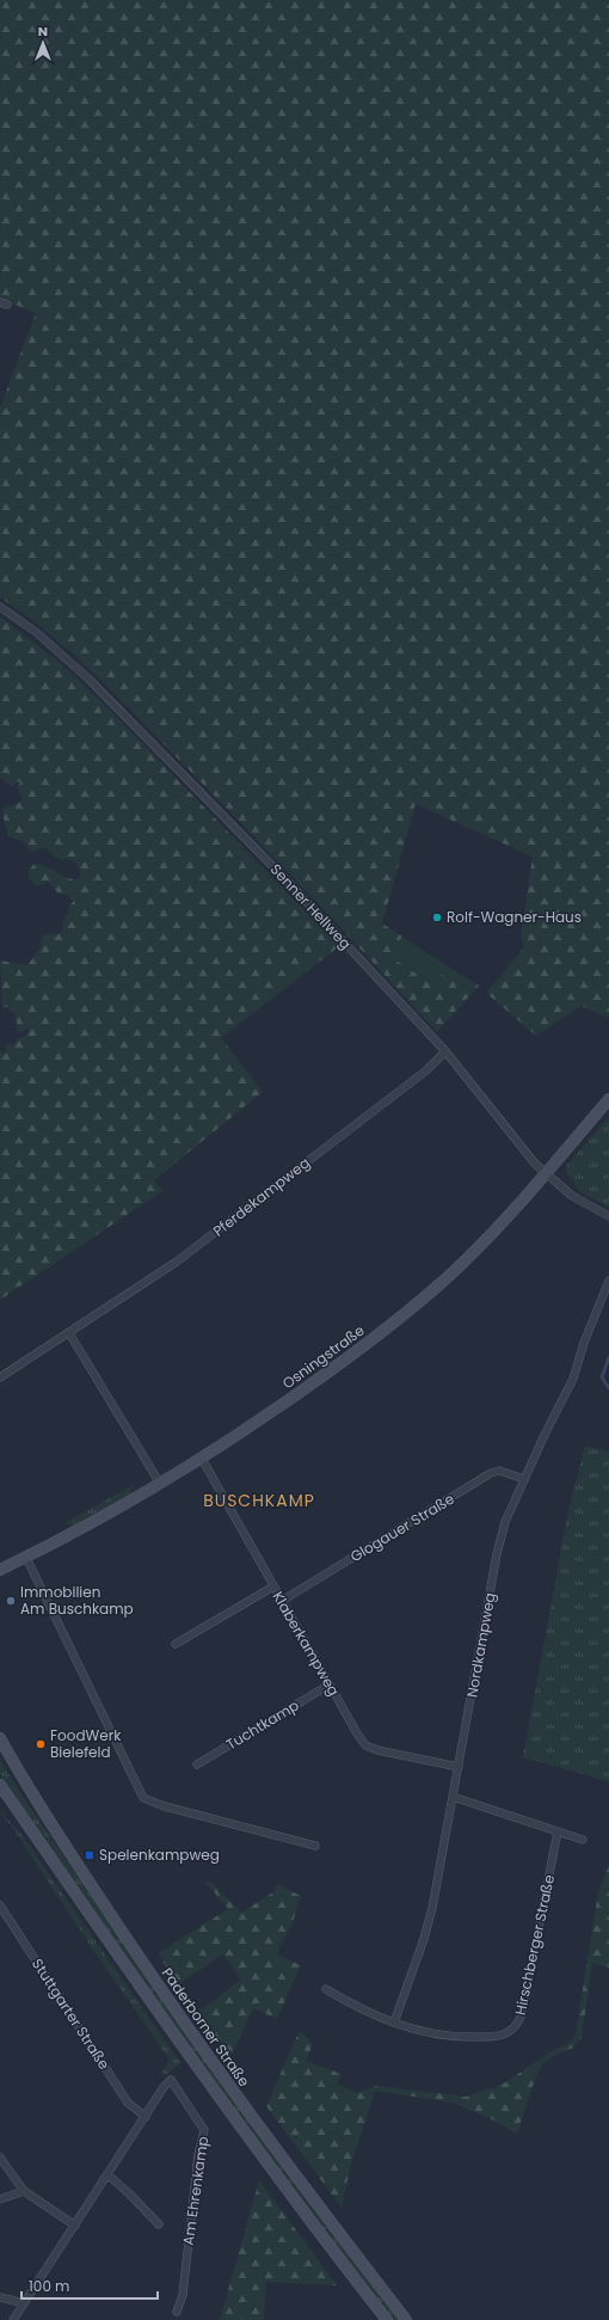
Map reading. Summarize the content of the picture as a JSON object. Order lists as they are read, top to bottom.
{
  "streets": {
    "main road": ["Osningstraße", "Paderborner Straße"],
    "street": [
      "Senner Hellweg",
      "Pferdekampweg",
      "Glogauer Straße",
      "Klaberkampweg",
      "Nordkampweg",
      "Tuchtkamp",
      "Hirschberger Straße",
      "Stuttgarter Straße",
      "Am Ehrenkamp"
    ]
  },
  "crossings": [
    ["Senner Hellweg", "Pferdekampweg"],
    ["Senner Hellweg", "Osningstraße"],
    ["Osningstraße", "Klaberkampweg"],
    ["Glogauer Straße", "Klaberkampweg"],
    ["Glogauer Straße", "Nordkampweg"],
    ["Klaberkampweg", "Nordkampweg"],
    ["Klaberkampweg", "Tuchtkamp"],
    ["Nordkampweg", "Hirschberger Straße"],
    ["Stuttgarter Straße", "Am Ehrenkamp"]
  ],
  "districts": ["BUSCHKAMP"],
  "places": {
    "other": ["Rolf-Wagner-Haus", "Immobilien Am Buschkamp", "FoodWerk Bielefeld"],
    "transit": ["Spelenkampweg"]
  },
  "scale_bar": "100 m",
  "north": "top"
}
